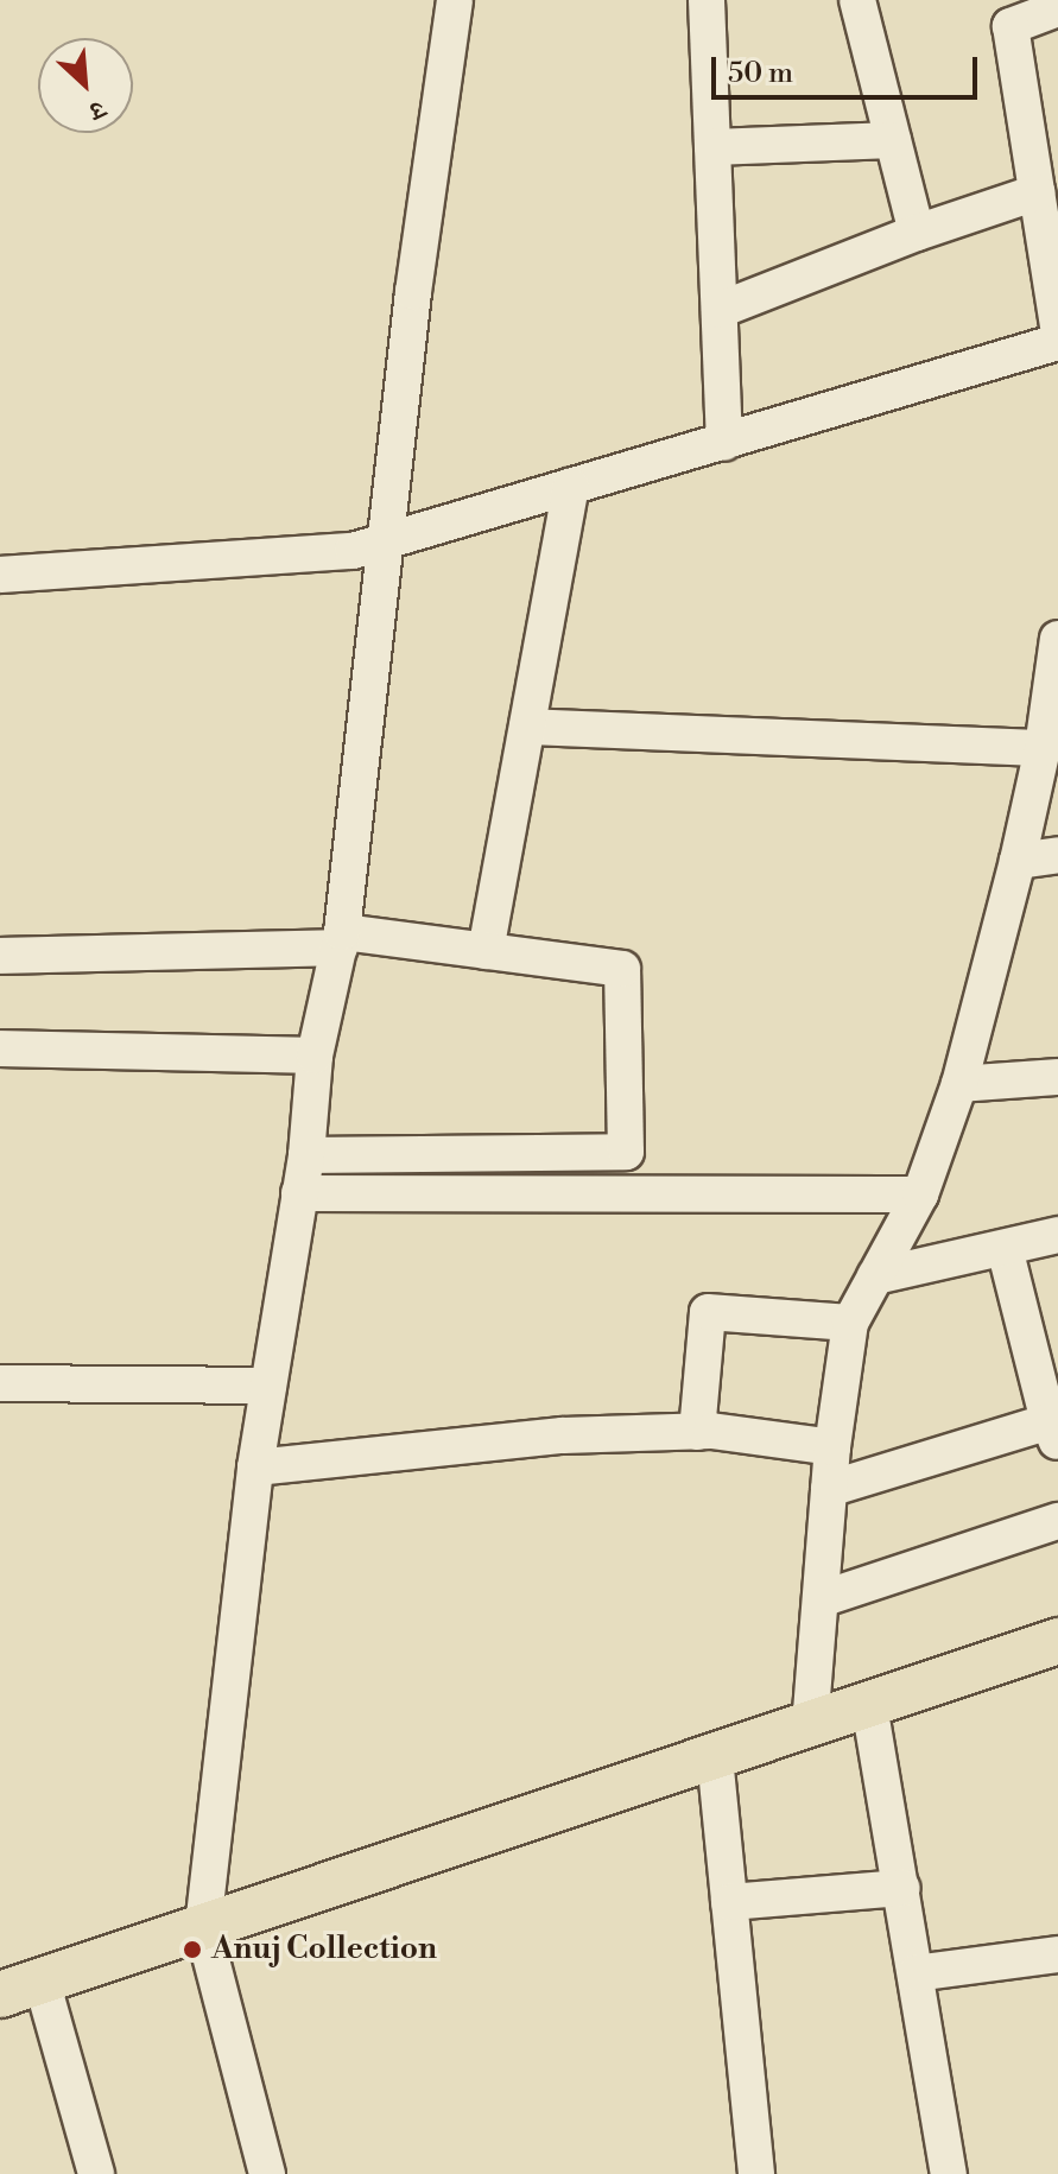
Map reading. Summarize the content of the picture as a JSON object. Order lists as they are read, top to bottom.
{
  "places": ["Anuj Collection"],
  "scale_bar": "50 m",
  "north": "bottom right"
}
